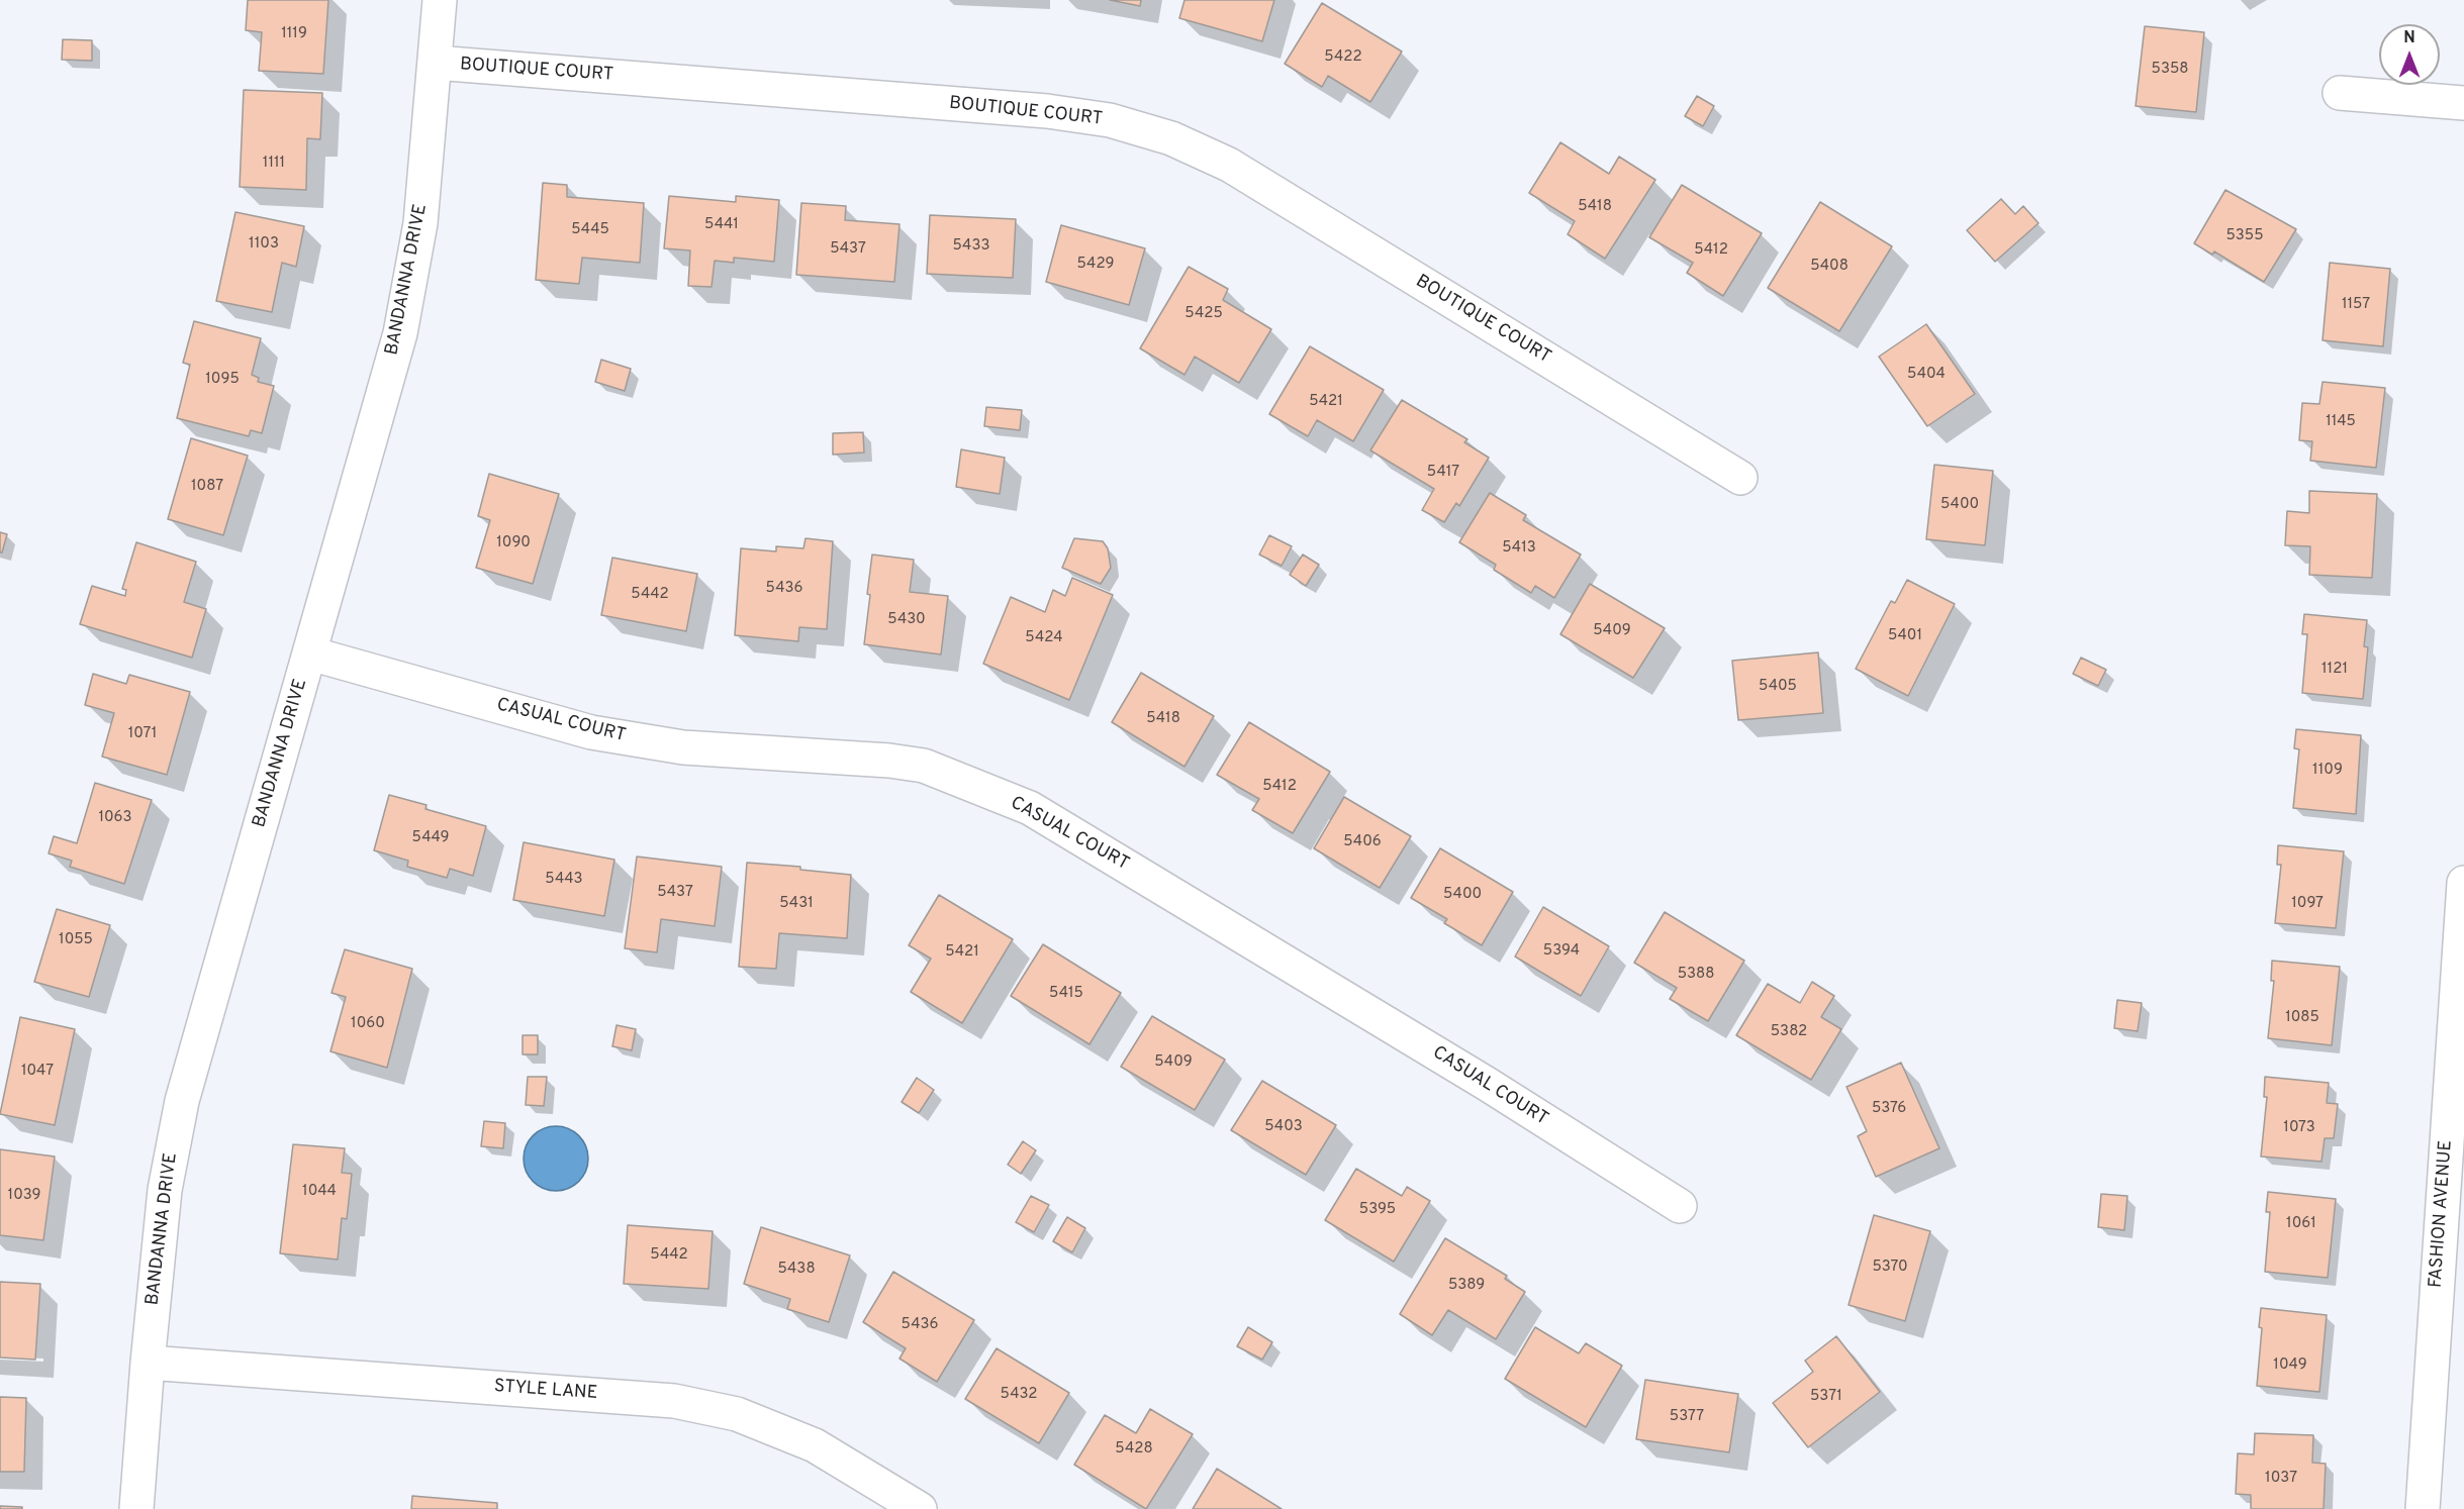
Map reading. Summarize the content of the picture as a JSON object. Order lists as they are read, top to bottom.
{
  "streets": {
    "street": [
      "BOUTIQUE COURT",
      "BANDANNA DRIVE",
      "CASUAL COURT",
      "FASHION AVENUE",
      "STYLE LANE"
    ]
  },
  "crossings": [
    ["BOUTIQUE COURT", "BANDANNA DRIVE"],
    ["BANDANNA DRIVE", "CASUAL COURT"],
    ["BANDANNA DRIVE", "STYLE LANE"]
  ],
  "house_numbers": [
    "1119",
    "5422",
    "5358",
    "1111",
    "5418",
    "5441",
    "5445",
    "5355",
    "1103",
    "5433",
    "5437",
    "5412",
    "5429",
    "5408",
    "1157",
    "5425",
    "5404",
    "1095",
    "5421",
    "1145",
    "5417",
    "1087",
    "5400",
    "1090",
    "5413",
    "5436",
    "5442",
    "5430",
    "5409",
    "5401",
    "5424",
    "1121",
    "5405",
    "5418",
    "1071",
    "1109",
    "5412",
    "1063",
    "5449",
    "5406",
    "5443",
    "5437",
    "5400",
    "5431",
    "1097",
    "1055",
    "5394",
    "5421",
    "5388",
    "5415",
    "1085",
    "1060",
    "5382",
    "5409",
    "1047",
    "5376",
    "5403",
    "1073",
    "1044",
    "1039",
    "5395",
    "1061",
    "5442",
    "5370",
    "5438",
    "5389",
    "5436",
    "1049",
    "5432",
    "5371",
    "5377",
    "5428",
    "1037"
  ],
  "north": "top"
}
